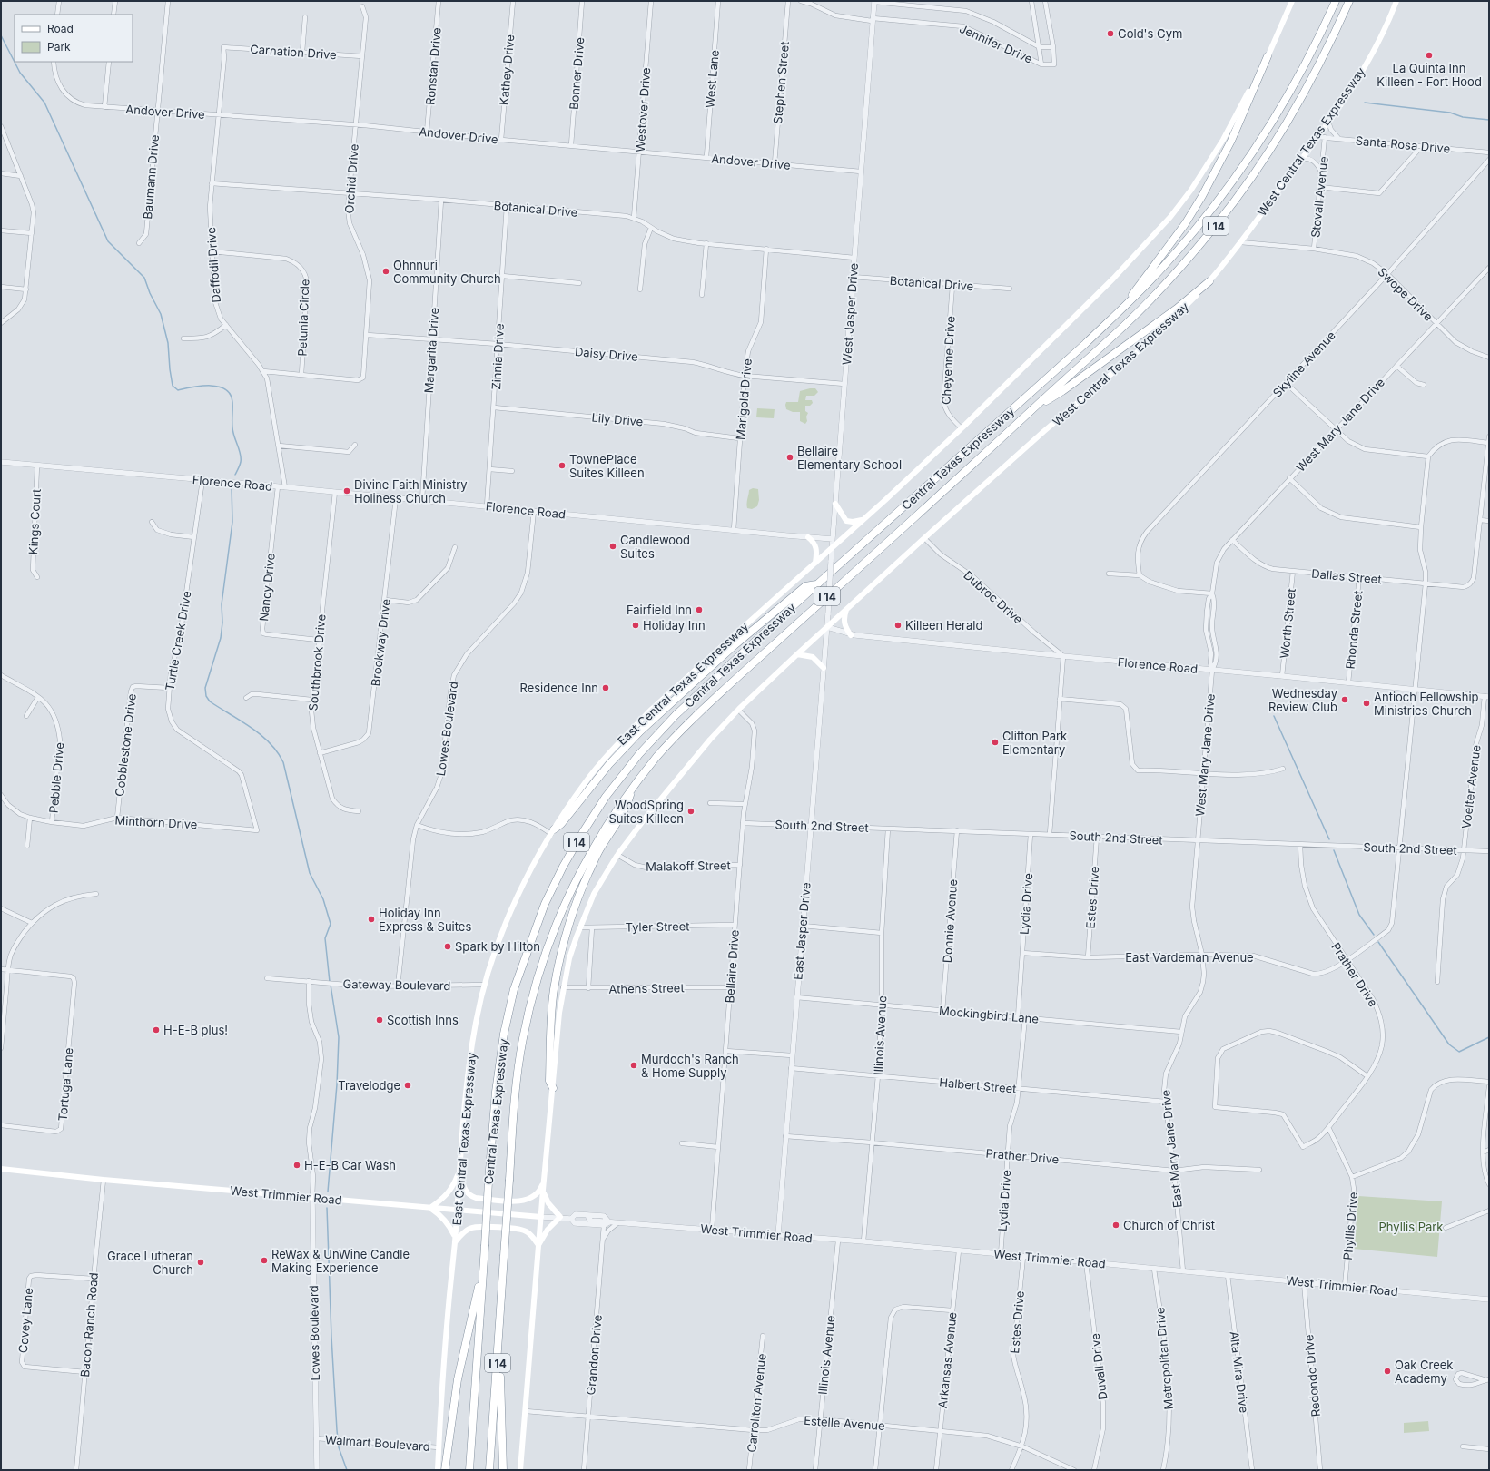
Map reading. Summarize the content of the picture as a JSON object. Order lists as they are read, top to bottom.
{
  "streets": {
    "highway": ["I 14", "Central Texas Expressway"],
    "main road": ["West Central Texas Expressway", "East Central Texas Expressway", "West Trimmier Road"],
    "street": [
      "Jennifer Drive",
      "Carnation Drive",
      "Ronstan Drive",
      "Kathey Drive",
      "Bonner Drive",
      "West Lane",
      "Stephen Street",
      "Westover Drive",
      "Andover Drive",
      "Santa Rosa Drive",
      "Baumann Drive",
      "Orchid Drive",
      "Stovall Avenue",
      "Botanical Drive",
      "Daffodil Drive",
      "Swope Drive",
      "West Jasper Drive",
      "Petunia Circle",
      "Margarita Drive",
      "Daisy Drive",
      "Zinnia Drive",
      "Cheyenne Drive",
      "Skyline Avenue",
      "Marigold Drive",
      "Lily Drive",
      "West Mary Jane Drive",
      "Florence Road",
      "Kings Court",
      "Dallas Street",
      "Nancy Drive",
      "Dubroc Drive",
      "Worth Street",
      "Rhonda Street",
      "Turtle Creek Drive",
      "Brookway Drive",
      "Southbrook Drive",
      "Lowes Boulevard",
      "Cobblestone Drive",
      "Pebble Drive",
      "Voelter Avenue",
      "Minthorn Drive",
      "South 2nd Street",
      "Malakoff Street",
      "Estes Drive",
      "Lydia Drive",
      "Donnie Avenue",
      "Tyler Street",
      "East Jasper Drive",
      "East Vardeman Avenue",
      "Bellaire Drive",
      "Prather Drive",
      "Gateway Boulevard",
      "Athens Street",
      "Mockingbird Lane",
      "Illinois Avenue",
      "Tortuga Lane",
      "Halbert Street",
      "East Mary Jane Drive",
      "Phyllis Drive",
      "Covey Lane",
      "Bacon Ranch Road",
      "Grandon Drive",
      "Metropolitan Drive",
      "Arkansas Avenue",
      "Duvall Drive",
      "Alta Mira Drive",
      "Redondo Drive",
      "Carrollton Avenue",
      "Estelle Avenue",
      "Walmart Boulevard"
    ]
  },
  "crossings": [
    ["Jennifer Drive", "West Jasper Drive"],
    ["Carnation Drive", "Orchid Drive"],
    ["Carnation Drive", "Daffodil Drive"],
    ["Ronstan Drive", "Andover Drive"],
    ["Kathey Drive", "Andover Drive"],
    ["Bonner Drive", "Andover Drive"],
    ["West Lane", "Andover Drive"],
    ["Stephen Street", "Andover Drive"],
    ["Westover Drive", "Andover Drive"],
    ["Westover Drive", "Botanical Drive"],
    ["Andover Drive", "Baumann Drive"],
    ["Andover Drive", "Orchid Drive"],
    ["Andover Drive", "Daffodil Drive"],
    ["Andover Drive", "West Jasper Drive"],
    ["West Central Texas Expressway", "Santa Rosa Drive"],
    ["West Central Texas Expressway", "Stovall Avenue"],
    ["West Central Texas Expressway", "West Jasper Drive"],
    ["West Central Texas Expressway", "Florence Road"],
    ["West Central Texas Expressway", "Dubroc Drive"],
    ["West Central Texas Expressway", "East Jasper Drive"],
    ["Santa Rosa Drive", "Stovall Avenue"],
    ["Orchid Drive", "Botanical Drive"],
    ["Orchid Drive", "Daffodil Drive"],
    ["Orchid Drive", "Petunia Circle"],
    ["Orchid Drive", "Daisy Drive"],
    ["Stovall Avenue", "Swope Drive"],
    ["Botanical Drive", "Daffodil Drive"],
    ["Botanical Drive", "West Jasper Drive"],
    ["Botanical Drive", "Margarita Drive"],
    ["Botanical Drive", "Zinnia Drive"],
    ["Botanical Drive", "Cheyenne Drive"],
    ["Botanical Drive", "Marigold Drive"],
    ["Daffodil Drive", "Petunia Circle"],
    ["Daffodil Drive", "Florence Road"],
    ["Swope Drive", "Skyline Avenue"],
    ["Swope Drive", "West Mary Jane Drive"],
    ["West Jasper Drive", "Daisy Drive"],
    ["West Jasper Drive", "Florence Road"],
    ["West Jasper Drive", "East Central Texas Expressway"],
    ["West Jasper Drive", "East Jasper Drive"],
    ["Margarita Drive", "Daisy Drive"],
    ["Margarita Drive", "Florence Road"],
    ["Daisy Drive", "Zinnia Drive"],
    ["Daisy Drive", "Marigold Drive"],
    ["Zinnia Drive", "Lily Drive"],
    ["Zinnia Drive", "Florence Road"],
    ["Marigold Drive", "Lily Drive"],
    ["Marigold Drive", "Florence Road"],
    ["West Mary Jane Drive", "Florence Road"],
    ["West Mary Jane Drive", "Dallas Street"],
    ["West Mary Jane Drive", "South 2nd Street"],
    ["West Mary Jane Drive", "East Mary Jane Drive"],
    ["Florence Road", "Kings Court"],
    ["Florence Road", "Nancy Drive"],
    ["Florence Road", "Dubroc Drive"],
    ["Florence Road", "Worth Street"],
    ["Florence Road", "Rhonda Street"],
    ["Florence Road", "Turtle Creek Drive"],
    ["Florence Road", "Brookway Drive"],
    ["Florence Road", "Southbrook Drive"],
    ["Florence Road", "Lowes Boulevard"],
    ["Florence Road", "Voelter Avenue"],
    ["Florence Road", "East Jasper Drive"],
    ["Florence Road", "East Vardeman Avenue"],
    ["Dallas Street", "Worth Street"],
    ["Dallas Street", "Rhonda Street"],
    ["Dallas Street", "East Vardeman Avenue"],
    ["Nancy Drive", "Southbrook Drive"],
    ["Turtle Creek Drive", "Cobblestone Drive"],
    ["Turtle Creek Drive", "Minthorn Drive"],
    ["Brookway Drive", "Southbrook Drive"],
    ["East Central Texas Expressway", "Gateway Boulevard"],
    ["East Central Texas Expressway", "West Trimmier Road"],
    ["East Central Texas Expressway", "Walmart Boulevard"],
    ["Lowes Boulevard", "Gateway Boulevard"],
    ["Lowes Boulevard", "West Trimmier Road"],
    ["Lowes Boulevard", "Walmart Boulevard"],
    ["Cobblestone Drive", "Minthorn Drive"],
    ["Pebble Drive", "Minthorn Drive"],
    ["Voelter Avenue", "South 2nd Street"],
    ["South 2nd Street", "Estes Drive"],
    ["South 2nd Street", "Lydia Drive"],
    ["South 2nd Street", "Donnie Avenue"],
    ["South 2nd Street", "East Jasper Drive"],
    ["South 2nd Street", "East Vardeman Avenue"],
    ["South 2nd Street", "Bellaire Drive"],
    ["South 2nd Street", "Prather Drive"],
    ["South 2nd Street", "Illinois Avenue"],
    ["South 2nd Street", "East Mary Jane Drive"],
    ["Malakoff Street", "Bellaire Drive"],
    ["Estes Drive", "East Vardeman Avenue"],
    ["Estes Drive", "West Trimmier Road"],
    ["Estes Drive", "Estelle Avenue"],
    ["Lydia Drive", "East Vardeman Avenue"],
    ["Lydia Drive", "Prather Drive"],
    ["Lydia Drive", "Mockingbird Lane"],
    ["Lydia Drive", "Halbert Street"],
    ["Lydia Drive", "West Trimmier Road"],
    ["Donnie Avenue", "Mockingbird Lane"],
    ["Tyler Street", "Bellaire Drive"],
    ["East Jasper Drive", "Prather Drive"],
    ["East Jasper Drive", "Mockingbird Lane"],
    ["East Jasper Drive", "Halbert Street"],
    ["East Jasper Drive", "West Trimmier Road"],
    ["East Vardeman Avenue", "Prather Drive"],
    ["East Vardeman Avenue", "East Mary Jane Drive"],
    ["Bellaire Drive", "Athens Street"],
    ["Bellaire Drive", "West Trimmier Road"],
    ["Prather Drive", "Illinois Avenue"],
    ["Prather Drive", "East Mary Jane Drive"],
    ["Prather Drive", "Phyllis Drive"],
    ["Mockingbird Lane", "Illinois Avenue"],
    ["Mockingbird Lane", "East Mary Jane Drive"],
    ["Illinois Avenue", "Halbert Street"],
    ["Illinois Avenue", "West Trimmier Road"],
    ["Illinois Avenue", "Estelle Avenue"],
    ["Halbert Street", "East Mary Jane Drive"],
    ["East Mary Jane Drive", "West Trimmier Road"],
    ["West Trimmier Road", "Phyllis Drive"],
    ["West Trimmier Road", "Bacon Ranch Road"],
    ["West Trimmier Road", "Grandon Drive"],
    ["West Trimmier Road", "Metropolitan Drive"],
    ["West Trimmier Road", "Arkansas Avenue"],
    ["West Trimmier Road", "Duvall Drive"],
    ["West Trimmier Road", "Alta Mira Drive"],
    ["West Trimmier Road", "Redondo Drive"],
    ["Covey Lane", "Bacon Ranch Road"],
    ["Grandon Drive", "Estelle Avenue"],
    ["Arkansas Avenue", "Estelle Avenue"],
    ["Carrollton Avenue", "Estelle Avenue"]
  ],
  "parks": ["Phyllis Park"],
  "places": [
    "Gold's Gym",
    "La Quinta Inn Killeen - Fort Hood",
    "Ohnnuri Community Church",
    "Bellaire Elementary School",
    "TownePlace Suites Killeen",
    "Divine Faith Ministry Holiness Church",
    "Candlewood Suites",
    "Fairfield Inn",
    "Holiday Inn",
    "Killeen Herald",
    "Residence Inn",
    "Wednesday Review Club",
    "Antioch Fellowship Ministries Church",
    "Clifton Park Elementary",
    "WoodSpring Suites Killeen",
    "Holiday Inn Express & Suites",
    "Spark by Hilton",
    "Scottish Inns",
    "H-E-B plus!",
    "Murdoch's Ranch & Home Supply",
    "Travelodge",
    "H-E-B Car Wash",
    "Church of Christ",
    "ReWax & UnWine Candle Making Experience",
    "Grace Lutheran Church",
    "Oak Creek Academy"
  ],
  "legend": ["Road", "Park"]
}
